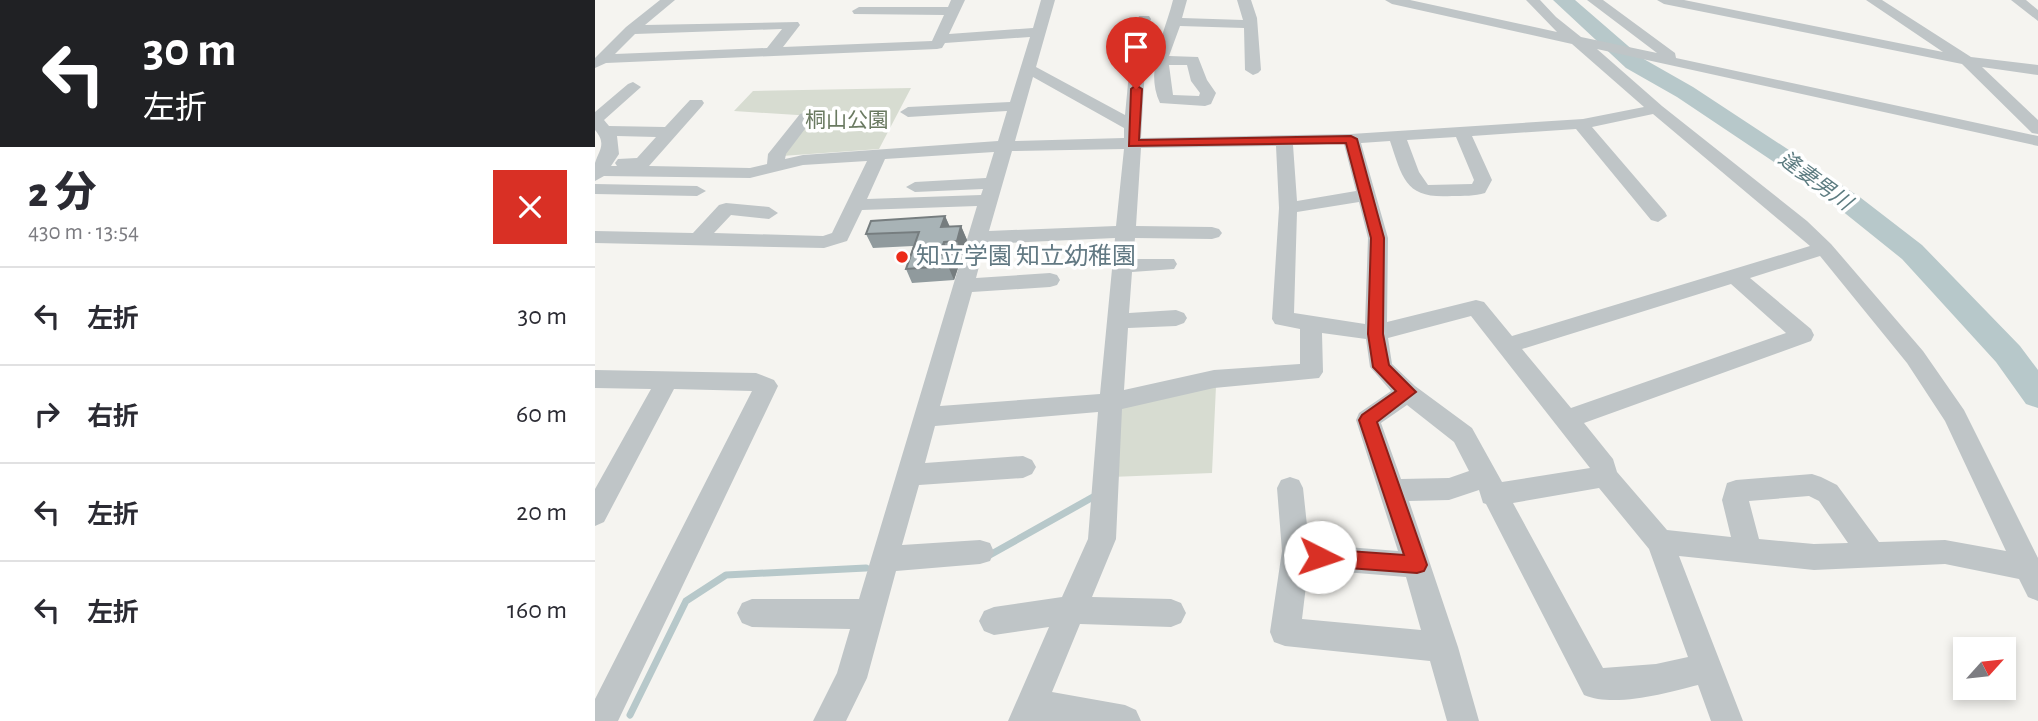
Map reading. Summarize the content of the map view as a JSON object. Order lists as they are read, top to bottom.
{
  "water": ["逢妻男川"],
  "parks": ["桐山公園"],
  "places": ["知立学園 知立幼稚園"],
  "north": "top right",
  "page": {
    "turn": ["30 m", "左折"],
    "heading": ["2 分", "430 m · 13:54"],
    "list": [
      {
        "name": "左折",
        "value": "30 m"
      },
      {
        "name": "右折",
        "value": "60 m"
      },
      {
        "name": "左折",
        "value": "20 m"
      },
      {
        "name": "左折",
        "value": "160 m"
      }
    ]
  }
}
